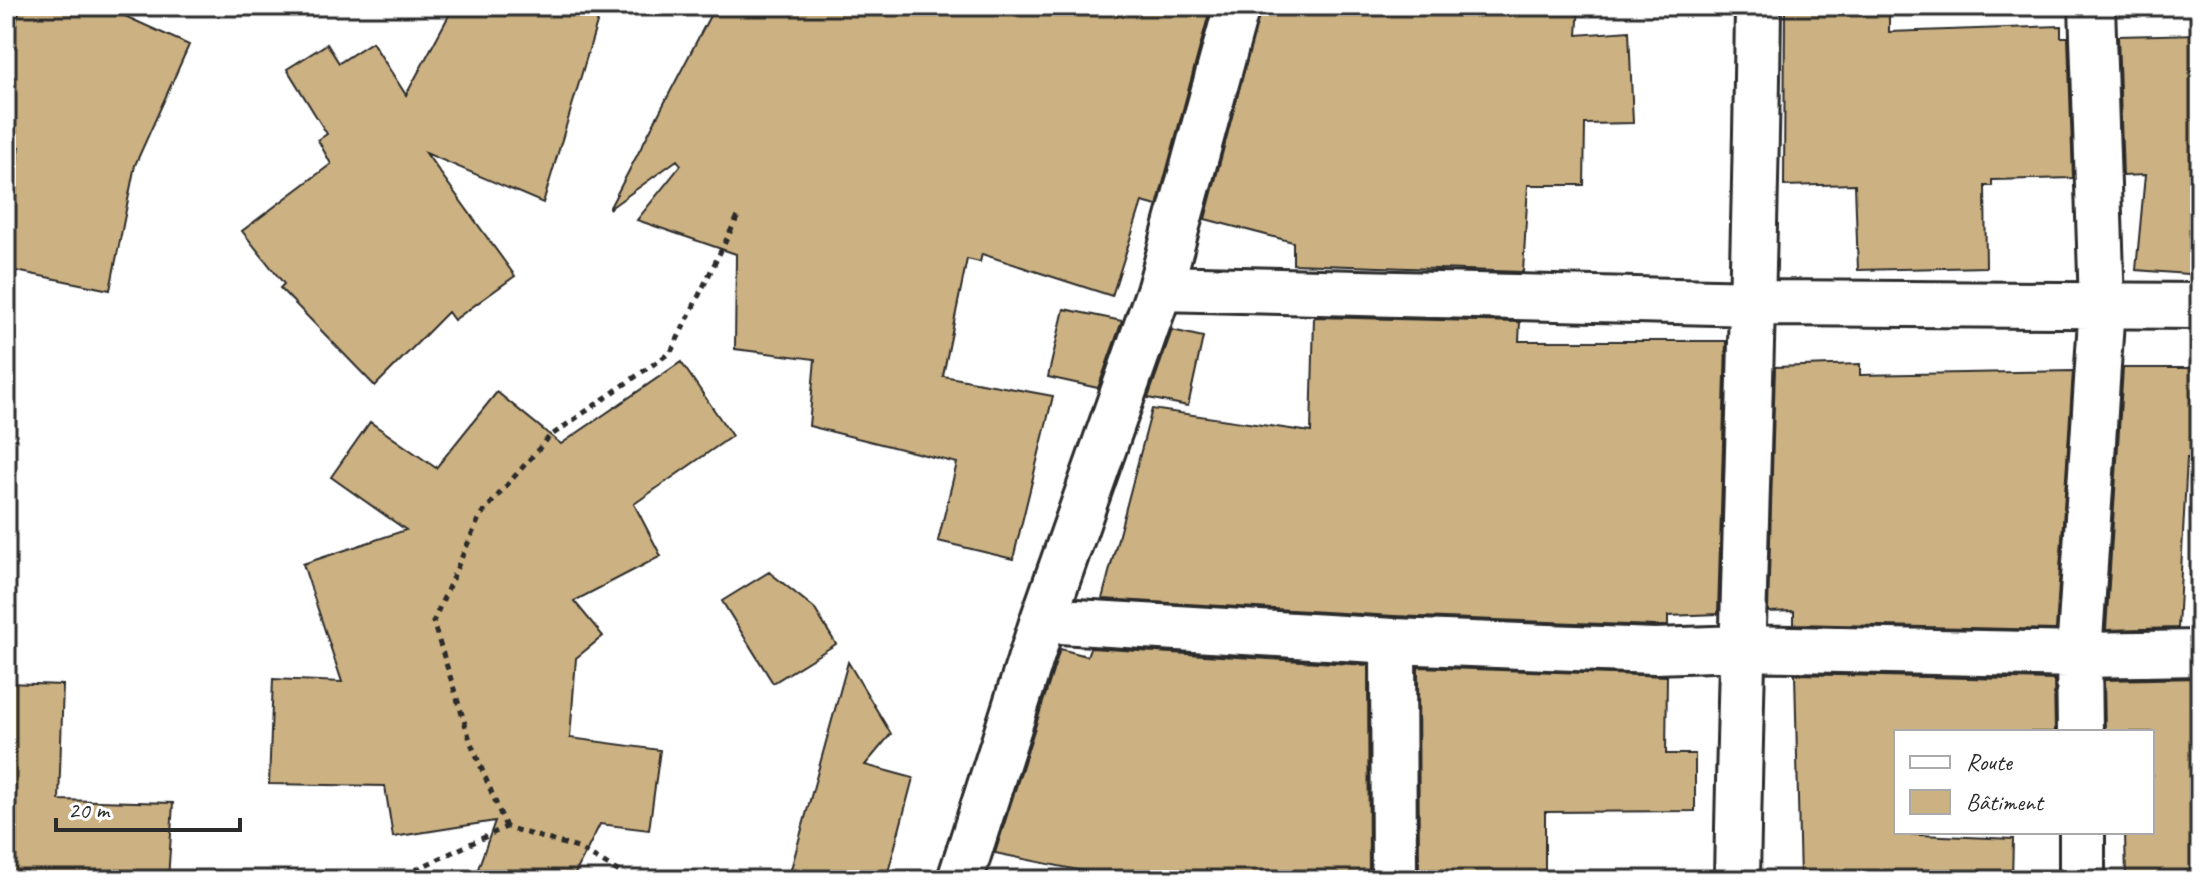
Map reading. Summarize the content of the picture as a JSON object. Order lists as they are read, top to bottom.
{
  "legend": ["Route", "Bâtiment"],
  "scale_bar": "20 m"
}
